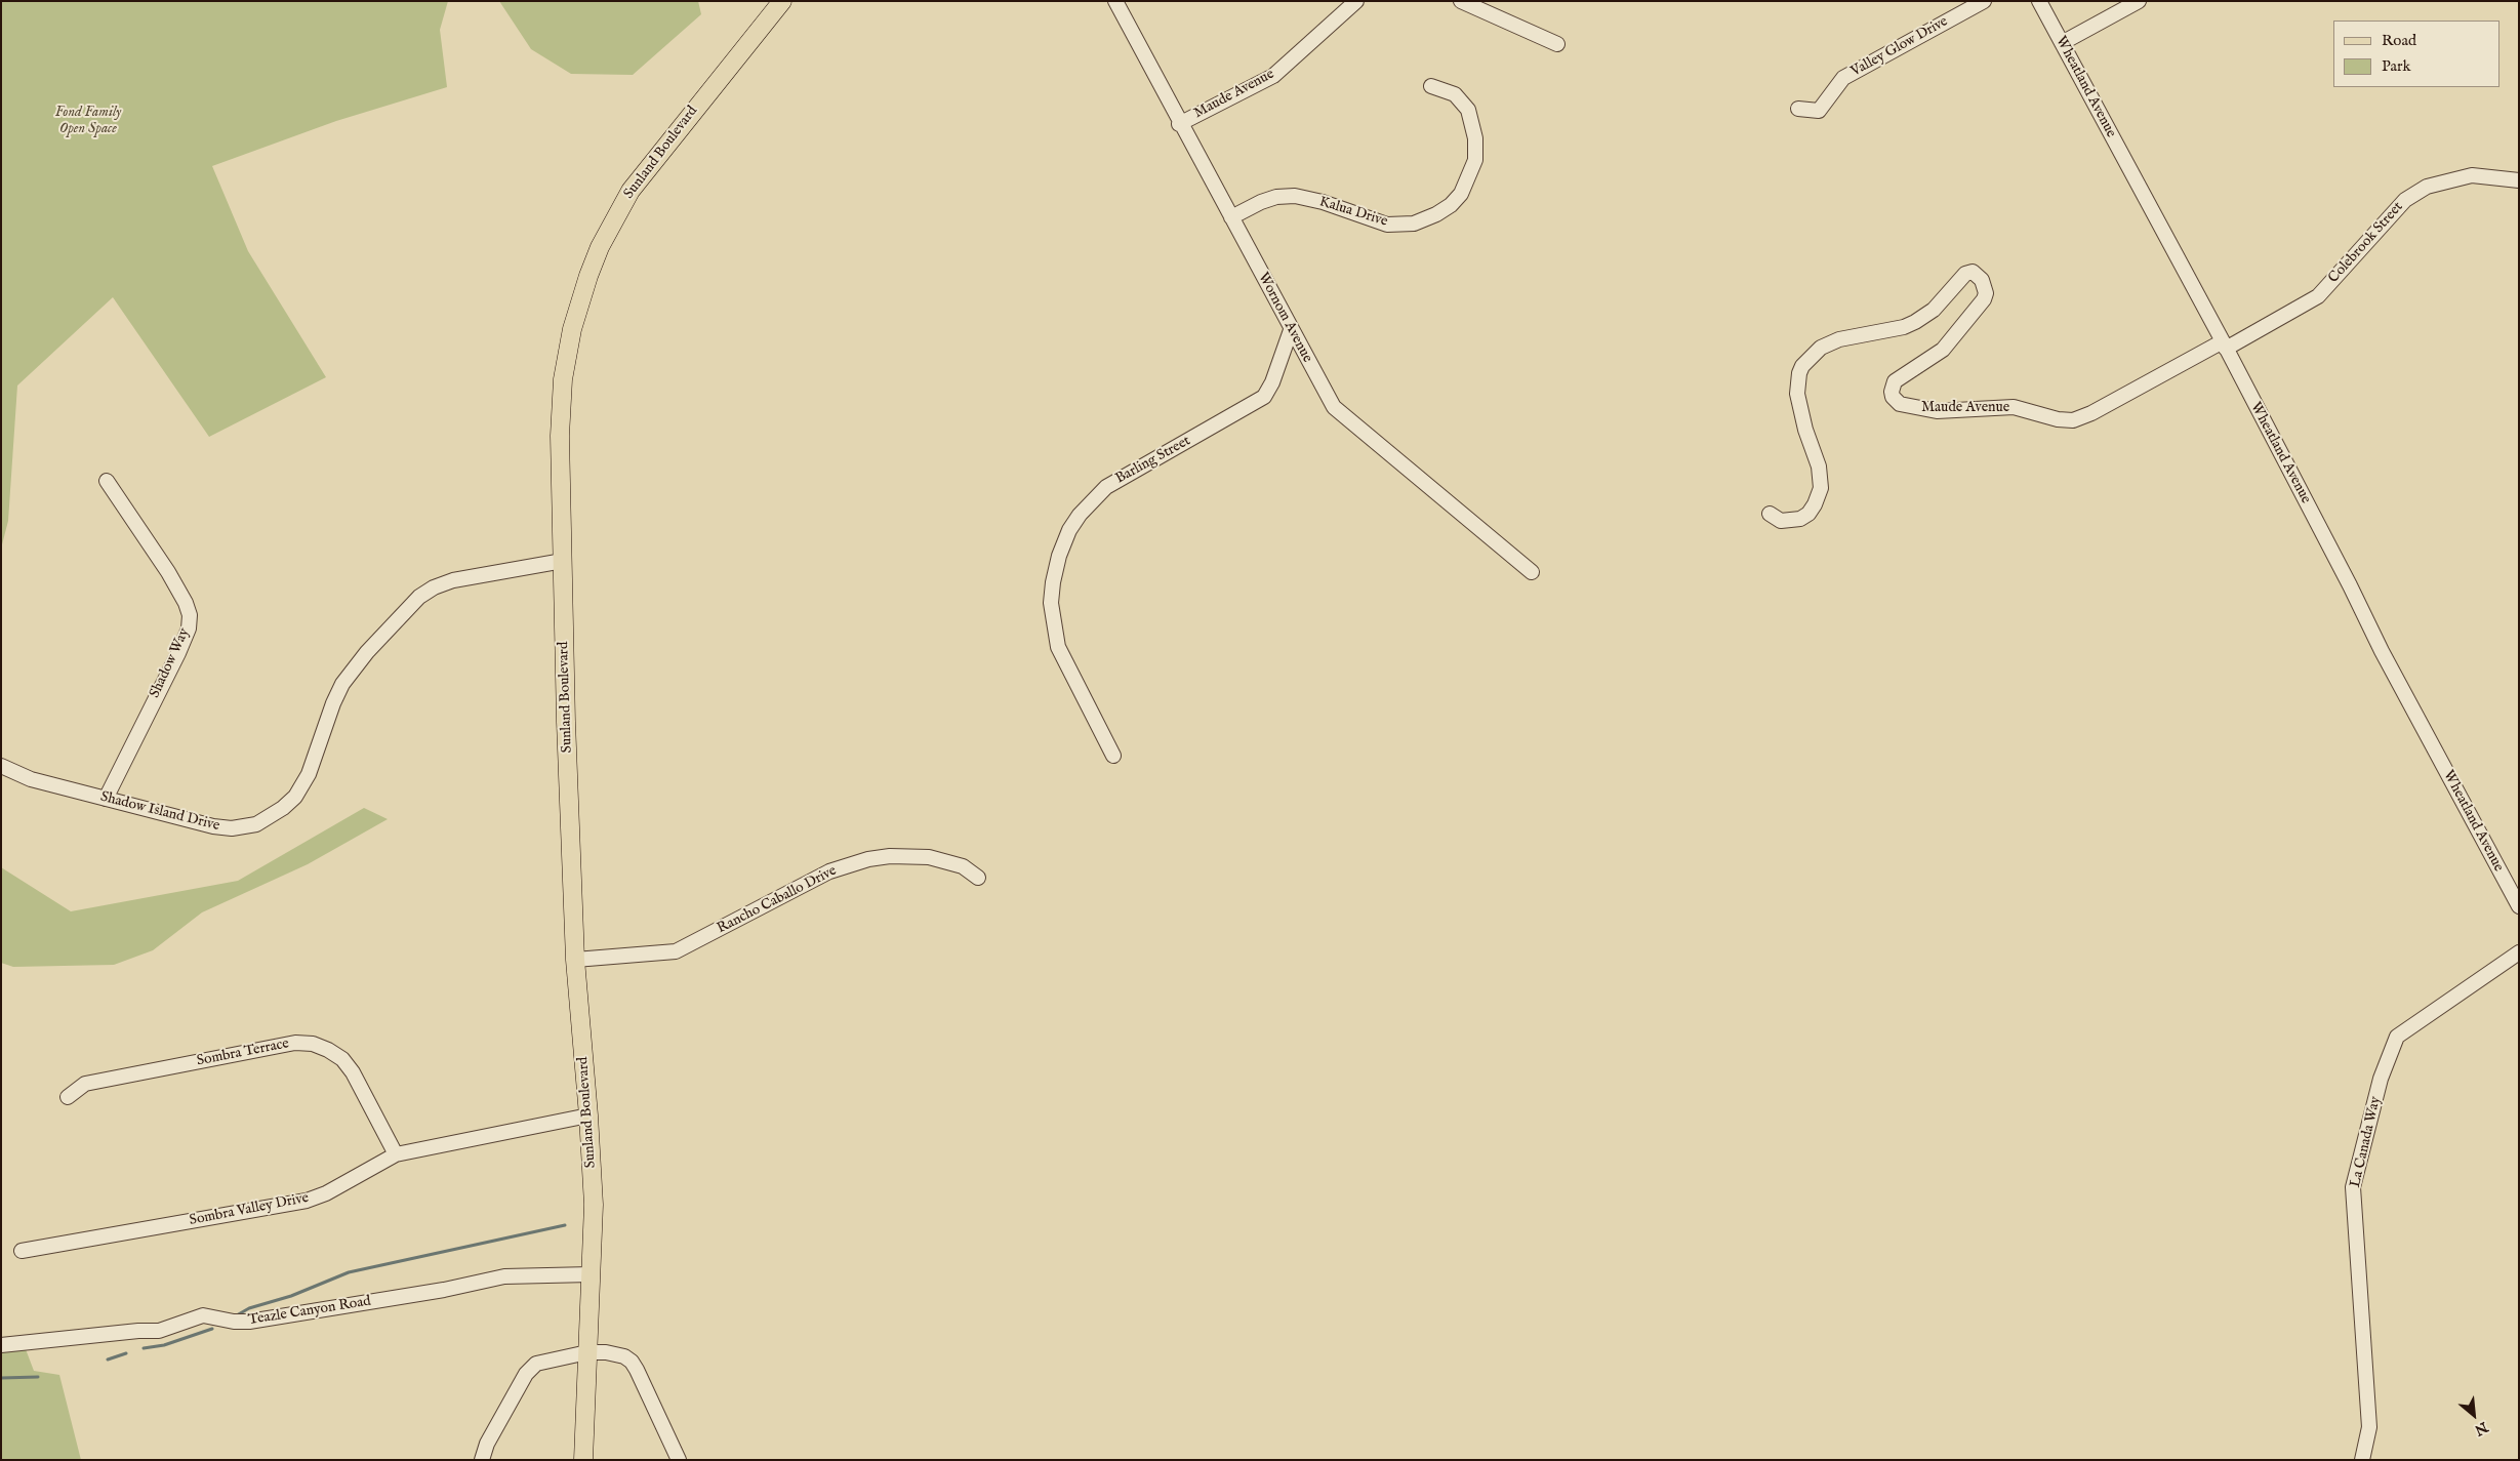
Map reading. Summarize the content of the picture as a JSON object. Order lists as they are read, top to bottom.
{
  "streets": {
    "main road": ["Sunland Boulevard"],
    "street": [
      "Valley Glow Drive",
      "Wheatland Avenue",
      "Maude Avenue",
      "Kalua Drive",
      "Colebrook Street",
      "Wornom Avenue",
      "Barling Street",
      "Shadow Way",
      "Shadow Island Drive",
      "Rancho Caballo Drive",
      "Sombra Terrace",
      "La Canada Way",
      "Sombra Valley Drive",
      "Teazle Canyon Road"
    ]
  },
  "crossings": [
    ["Wheatland Avenue", "Maude Avenue"],
    ["Wheatland Avenue", "Colebrook Street"],
    ["Maude Avenue", "Colebrook Street"],
    ["Maude Avenue", "Wornom Avenue"],
    ["Sunland Boulevard", "Shadow Island Drive"],
    ["Sunland Boulevard", "Rancho Caballo Drive"],
    ["Sunland Boulevard", "Sombra Valley Drive"],
    ["Sunland Boulevard", "Teazle Canyon Road"],
    ["Kalua Drive", "Wornom Avenue"],
    ["Wornom Avenue", "Barling Street"],
    ["Shadow Way", "Shadow Island Drive"],
    ["Sombra Terrace", "Sombra Valley Drive"]
  ],
  "parks": ["Fond Family Open Space"],
  "legend": ["Road", "Park"],
  "north": "bottom right"
}
